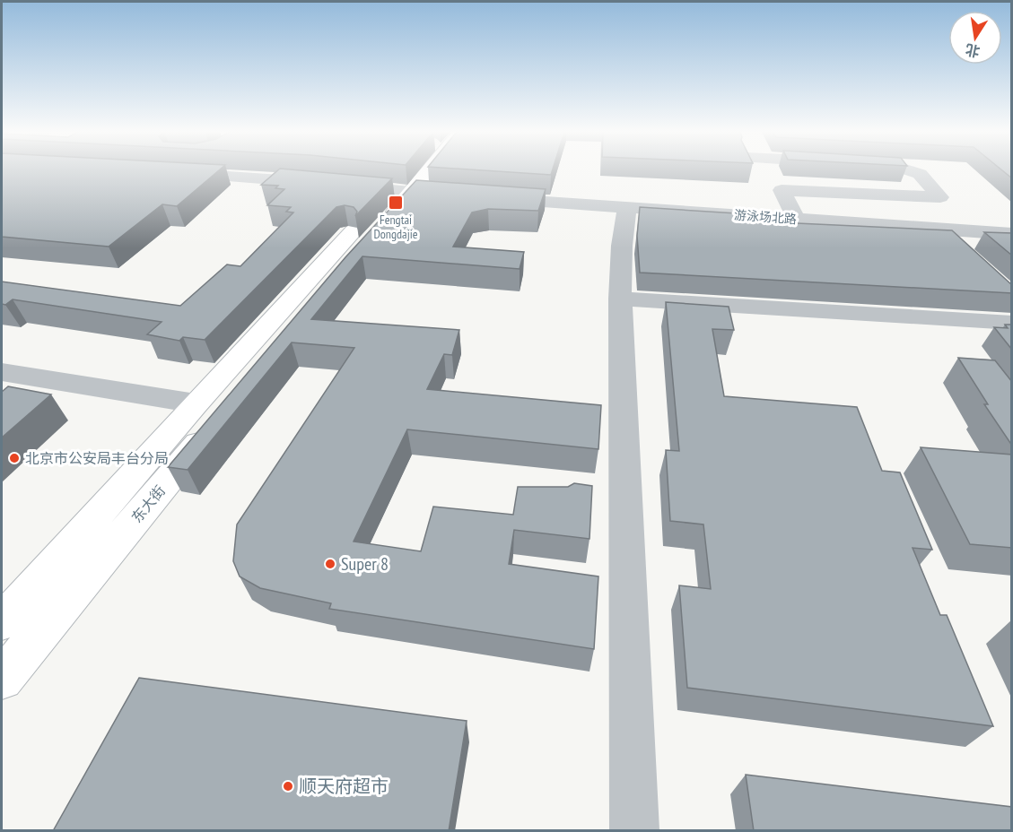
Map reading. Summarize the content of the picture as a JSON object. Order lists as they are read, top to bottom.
{
  "streets": {
    "main road": ["东大街"],
    "street": ["游泳场北路"]
  },
  "places": {
    "transit": ["Fengtai Dongdajie"],
    "other": ["北京市公安局丰台分局", "Super 8", "顺天府超市"]
  },
  "north": "bottom"
}
